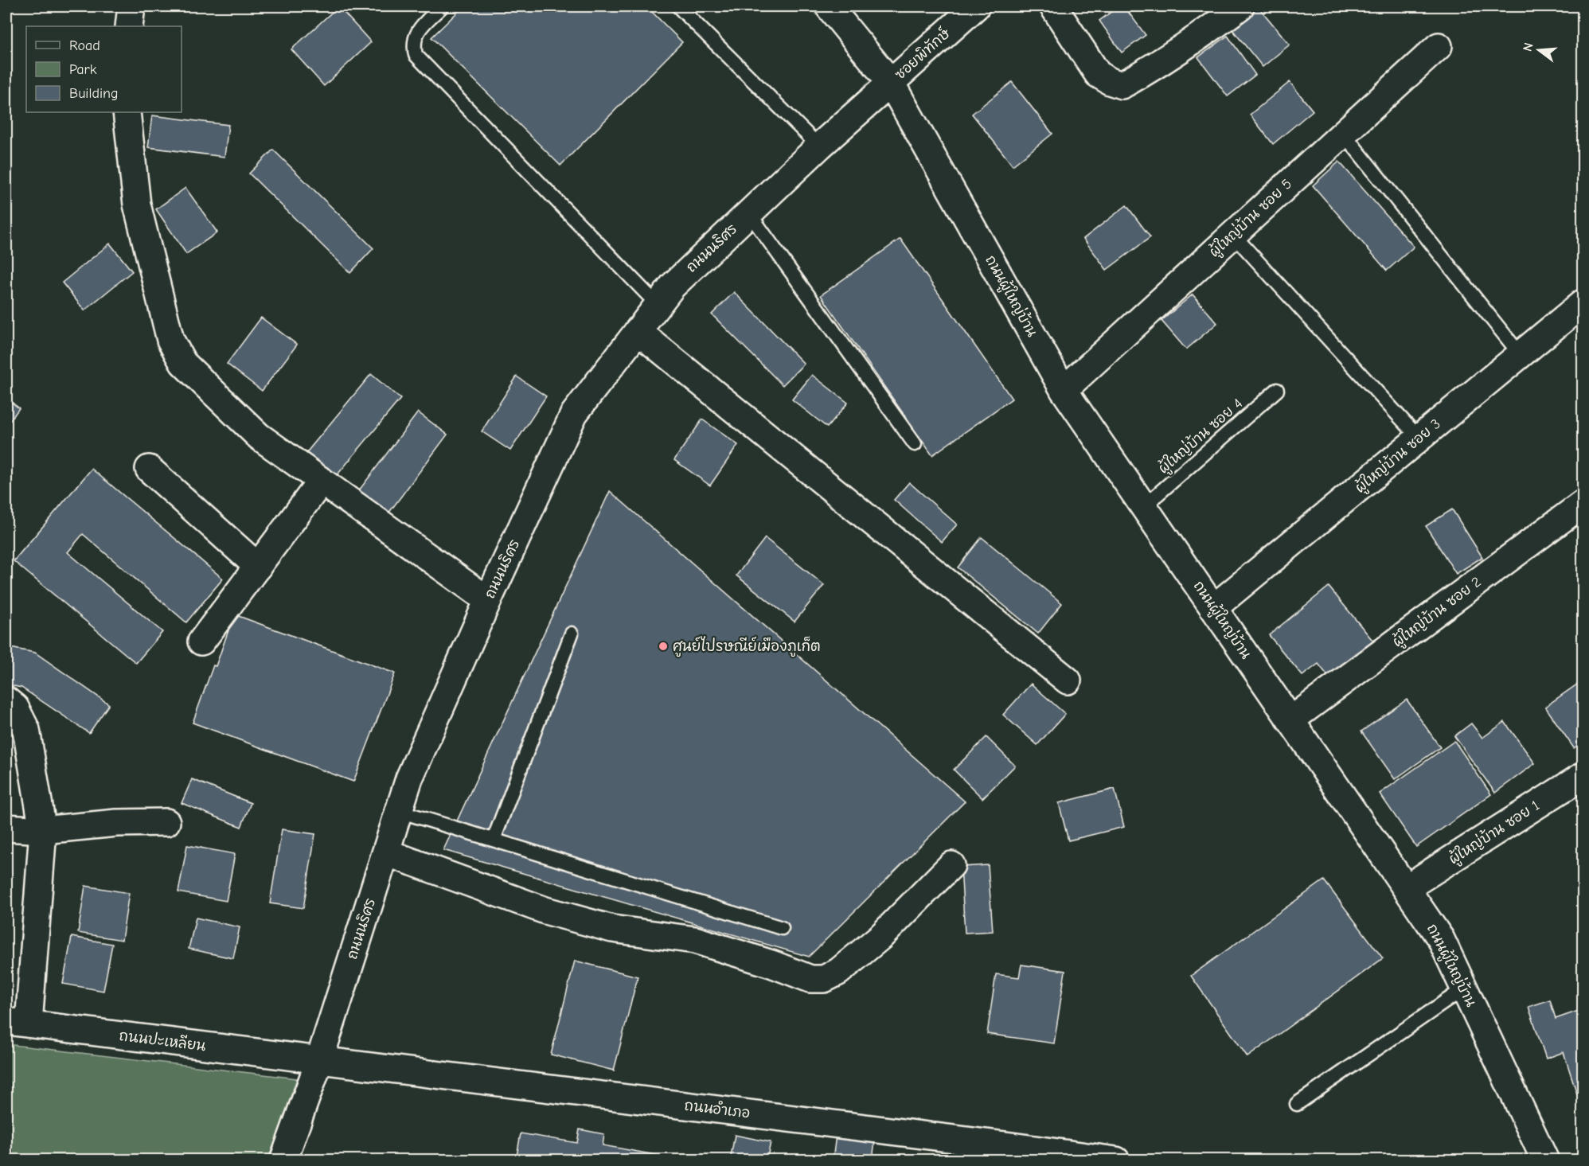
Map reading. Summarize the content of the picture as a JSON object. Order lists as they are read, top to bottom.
{
  "streets": {
    "street": [
      "ซอยพิทักษ์",
      "ผู้ใหญ่บ้าน ซอย 5",
      "ถนนนริศร",
      "ถนนผู้ใหญ่บ้าน",
      "ผู้ใหญ่บ้าน ซอย 3",
      "ผู้ใหญ่บ้าน ซอย 2",
      "ผู้ใหญ่บ้าน ซอย 1",
      "ถนนปะเหลียน",
      "ถนนอำเภอ"
    ],
    "lane": ["ผู้ใหญ่บ้าน ซอย 4"]
  },
  "crossings": [
    ["ซอยพิทักษ์", "ถนนนริศร"],
    ["ซอยพิทักษ์", "ถนนผู้ใหญ่บ้าน"],
    ["ผู้ใหญ่บ้าน ซอย 5", "ถนนผู้ใหญ่บ้าน"],
    ["ถนนนริศร", "ถนนผู้ใหญ่บ้าน"],
    ["ถนนนริศร", "ถนนปะเหลียน"],
    ["ถนนนริศร", "ถนนอำเภอ"],
    ["ถนนผู้ใหญ่บ้าน", "ผู้ใหญ่บ้าน ซอย 4"],
    ["ถนนผู้ใหญ่บ้าน", "ผู้ใหญ่บ้าน ซอย 3"],
    ["ถนนผู้ใหญ่บ้าน", "ผู้ใหญ่บ้าน ซอย 2"],
    ["ถนนผู้ใหญ่บ้าน", "ผู้ใหญ่บ้าน ซอย 1"],
    ["ถนนปะเหลียน", "ถนนอำเภอ"]
  ],
  "places": ["ศูนย์ไปรษณีย์เมืองภูเก็ต"],
  "legend": ["Road", "Park", "Building"],
  "north": "left"
}
